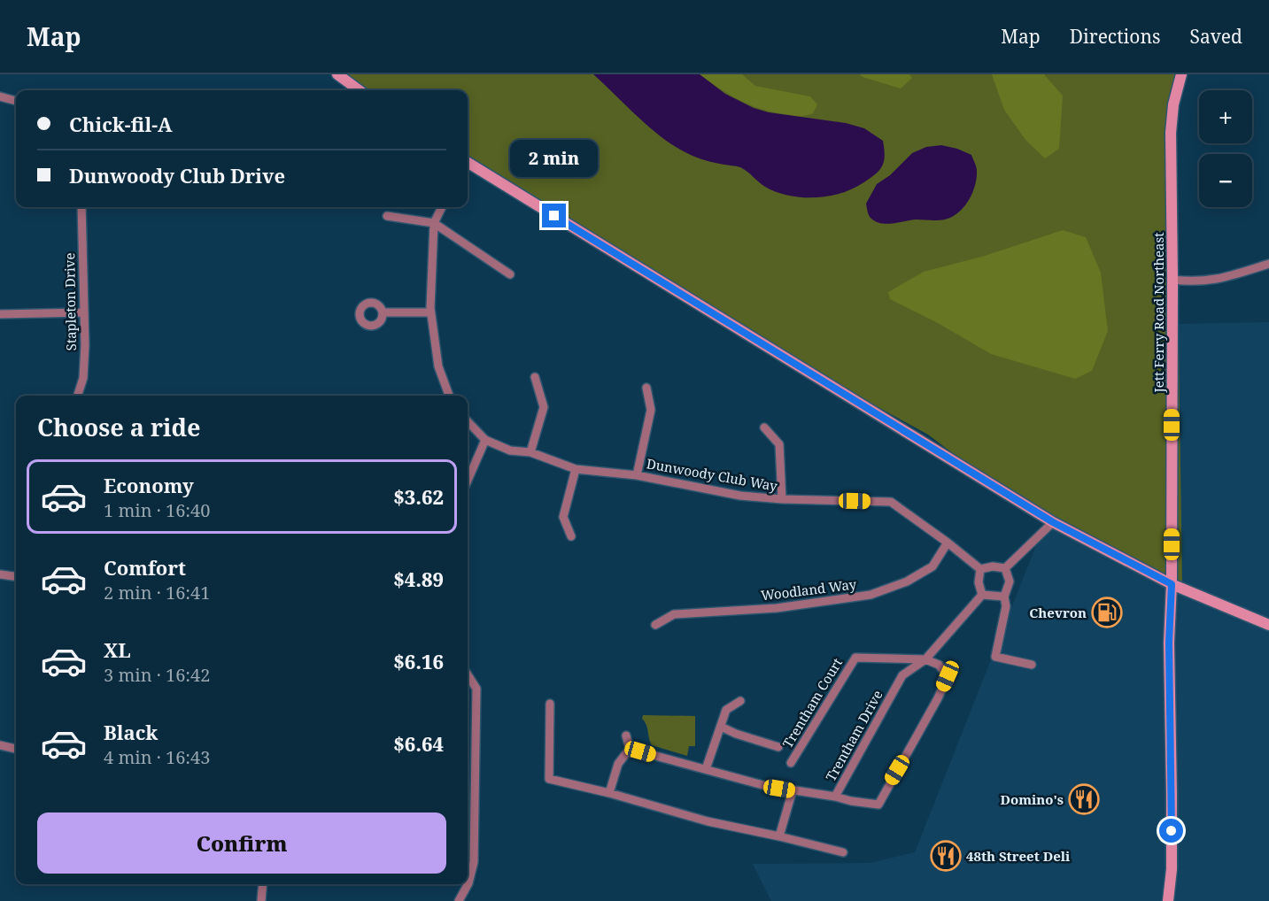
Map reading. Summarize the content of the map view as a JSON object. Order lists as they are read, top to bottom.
{
  "streets": {
    "street": [
      "Stapleton Drive",
      "Jett Ferry Road Northeast",
      "Dunwoody Club Way",
      "Woodland Way",
      "Trentham Court",
      "Trentham Drive"
    ]
  },
  "crossings": [
    ["Dunwoody Club Way", "Woodland Way"],
    ["Dunwoody Club Way", "Trentham Drive"],
    ["Trentham Court", "Trentham Drive"]
  ],
  "places": {
    "fuel station": ["Chevron"],
    "restaurant": ["Domino's", "48th Street Deli"]
  },
  "page": {
    "header": "Map",
    "nav": ["Map", "Directions", "Saved"],
    "map_buttons": ["+", "−"],
    "banner": ["Chick-fil-A", "Dunwoody Club Drive"],
    "bubble": "2 min",
    "heading": "Choose a ride",
    "list": [
      {
        "name": "Economy",
        "note": "1 min · 16:40",
        "value": "$3.62"
      },
      {
        "name": "Comfort",
        "note": "2 min · 16:41",
        "value": "$4.89"
      },
      {
        "name": "XL",
        "note": "3 min · 16:42",
        "value": "$6.16"
      },
      {
        "name": "Black",
        "note": "4 min · 16:43",
        "value": "$6.64"
      }
    ],
    "buttons": "Confirm"
  }
}
